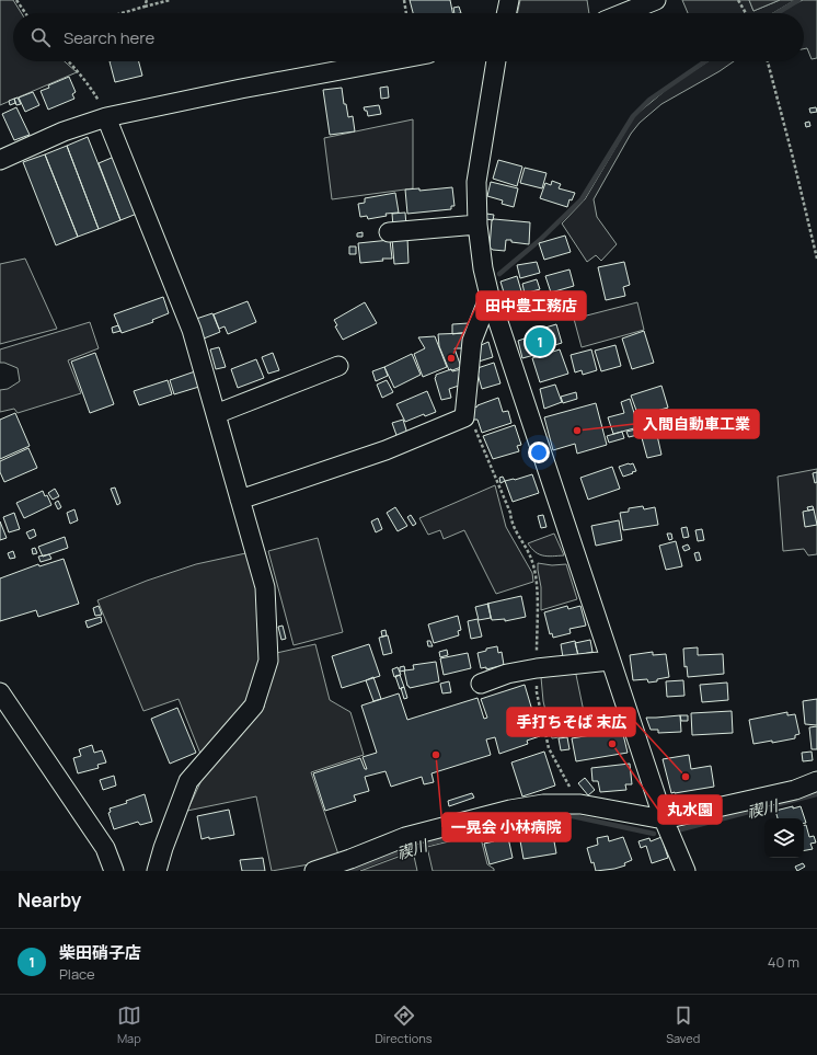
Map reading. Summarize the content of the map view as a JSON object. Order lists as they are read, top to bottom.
{
  "water": ["禊川"],
  "places": [
    "田中豊工務店",
    "入間自動車工業",
    "丸水園",
    "一晃会 小林病院",
    "手打ちそば 末広"
  ],
  "page": {
    "search": "Search here",
    "pins": "1",
    "heading": "Nearby",
    "list": [
      {
        "mark": "1",
        "name": "柴田硝子店",
        "note": "Place",
        "value": "40 m"
      }
    ],
    "nav": ["Map", "Directions", "Saved"]
  }
}
